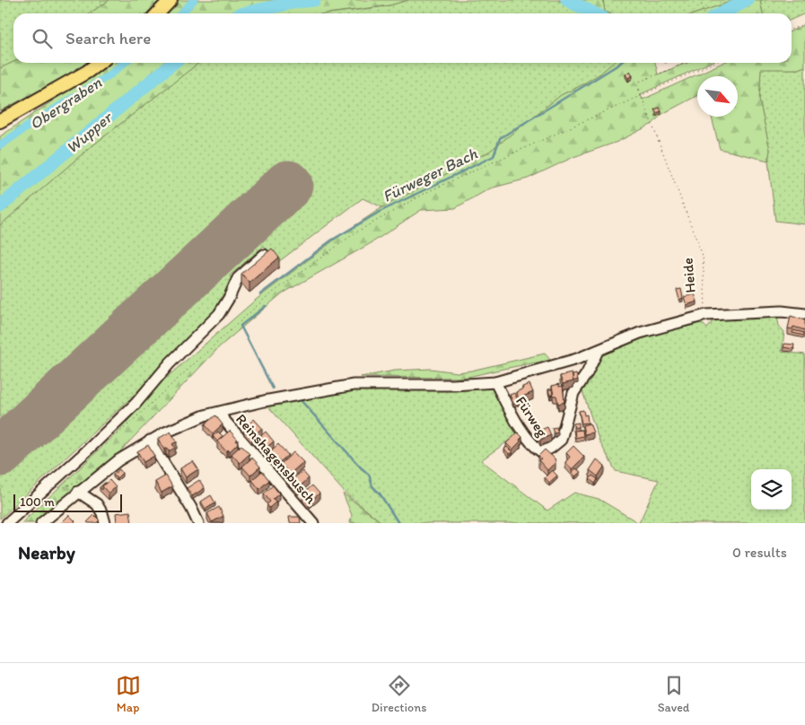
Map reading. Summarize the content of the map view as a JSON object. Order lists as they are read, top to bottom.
{
  "streets": {
    "street": ["Fürweg", "Reinshagensbusch"],
    "path": ["Heide"]
  },
  "water": ["Obergraben", "Wupper", "Fürweger Bach"],
  "scale_bar": "100 m",
  "north": "bottom right",
  "page": {
    "search": "Search here",
    "scale": "100 m",
    "heading": ["Nearby", "0 results"],
    "nav": ["Map", "Directions", "Saved"]
  }
}
